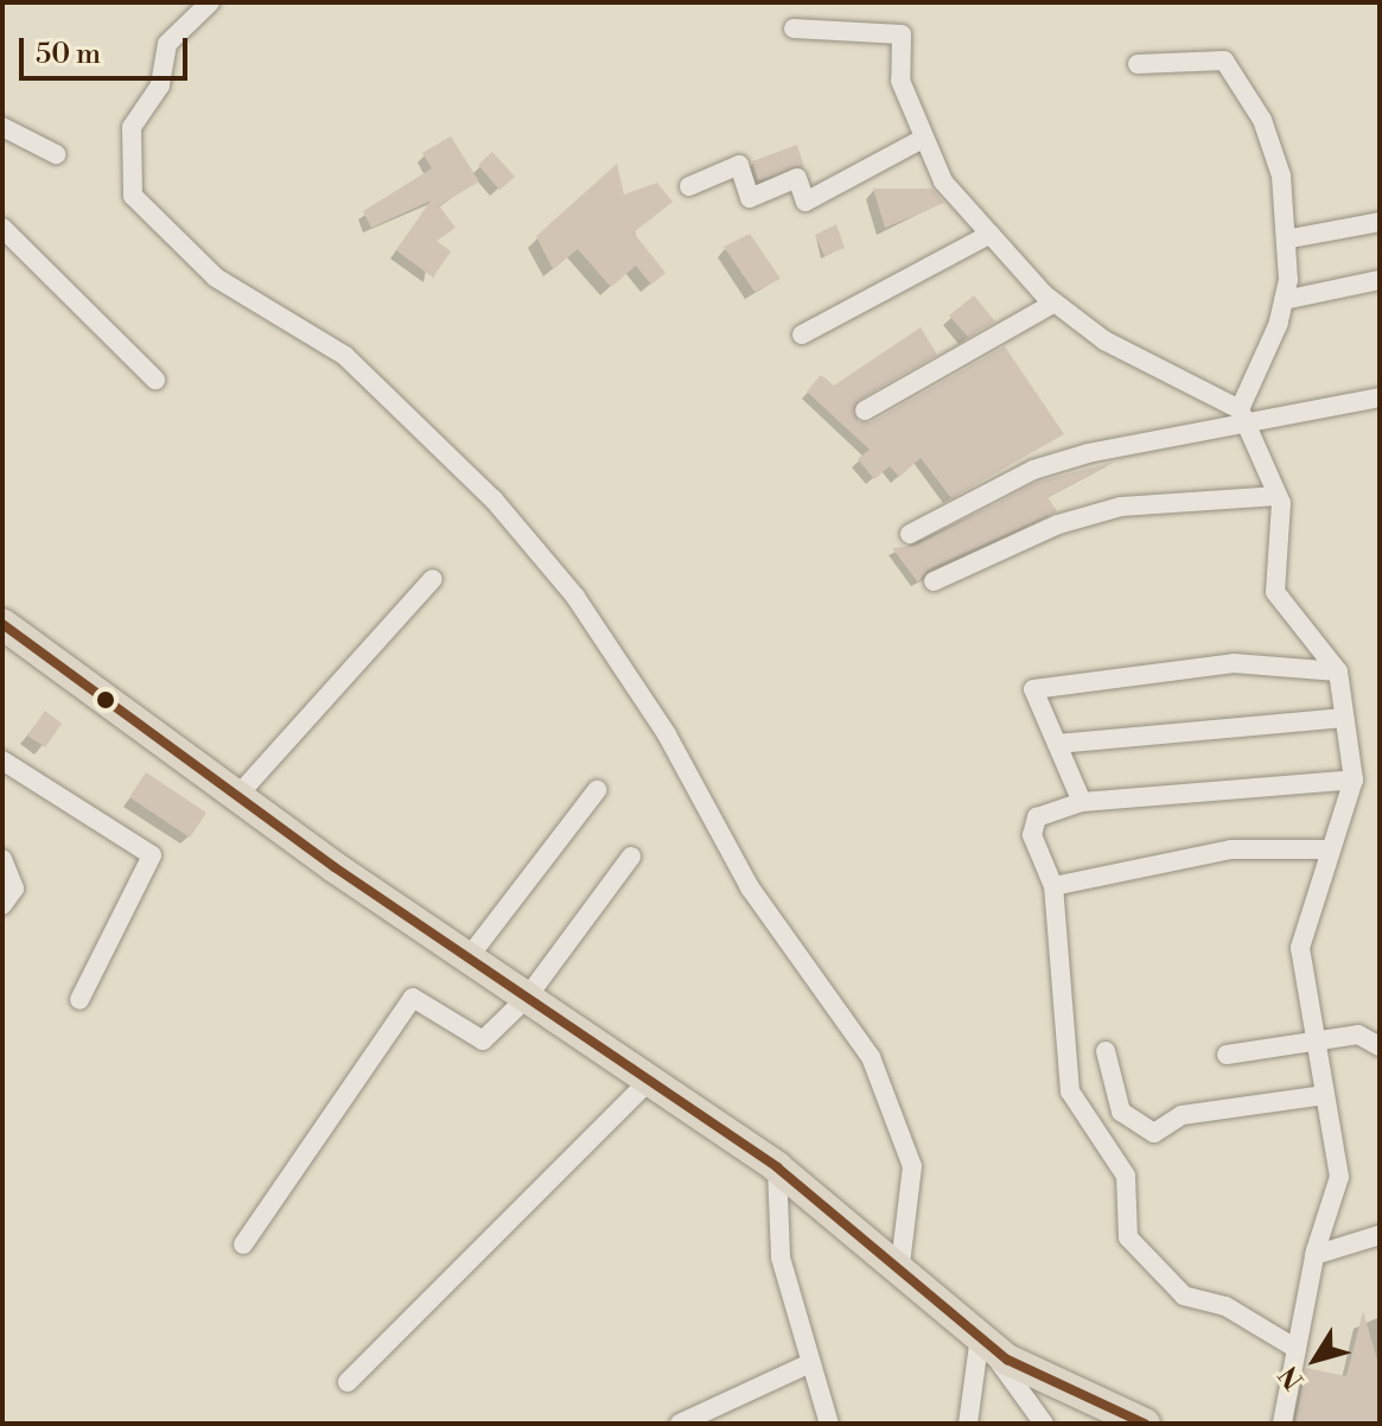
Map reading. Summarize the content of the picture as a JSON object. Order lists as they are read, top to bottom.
{
  "scale_bar": "50 m",
  "north": "bottom left"
}
